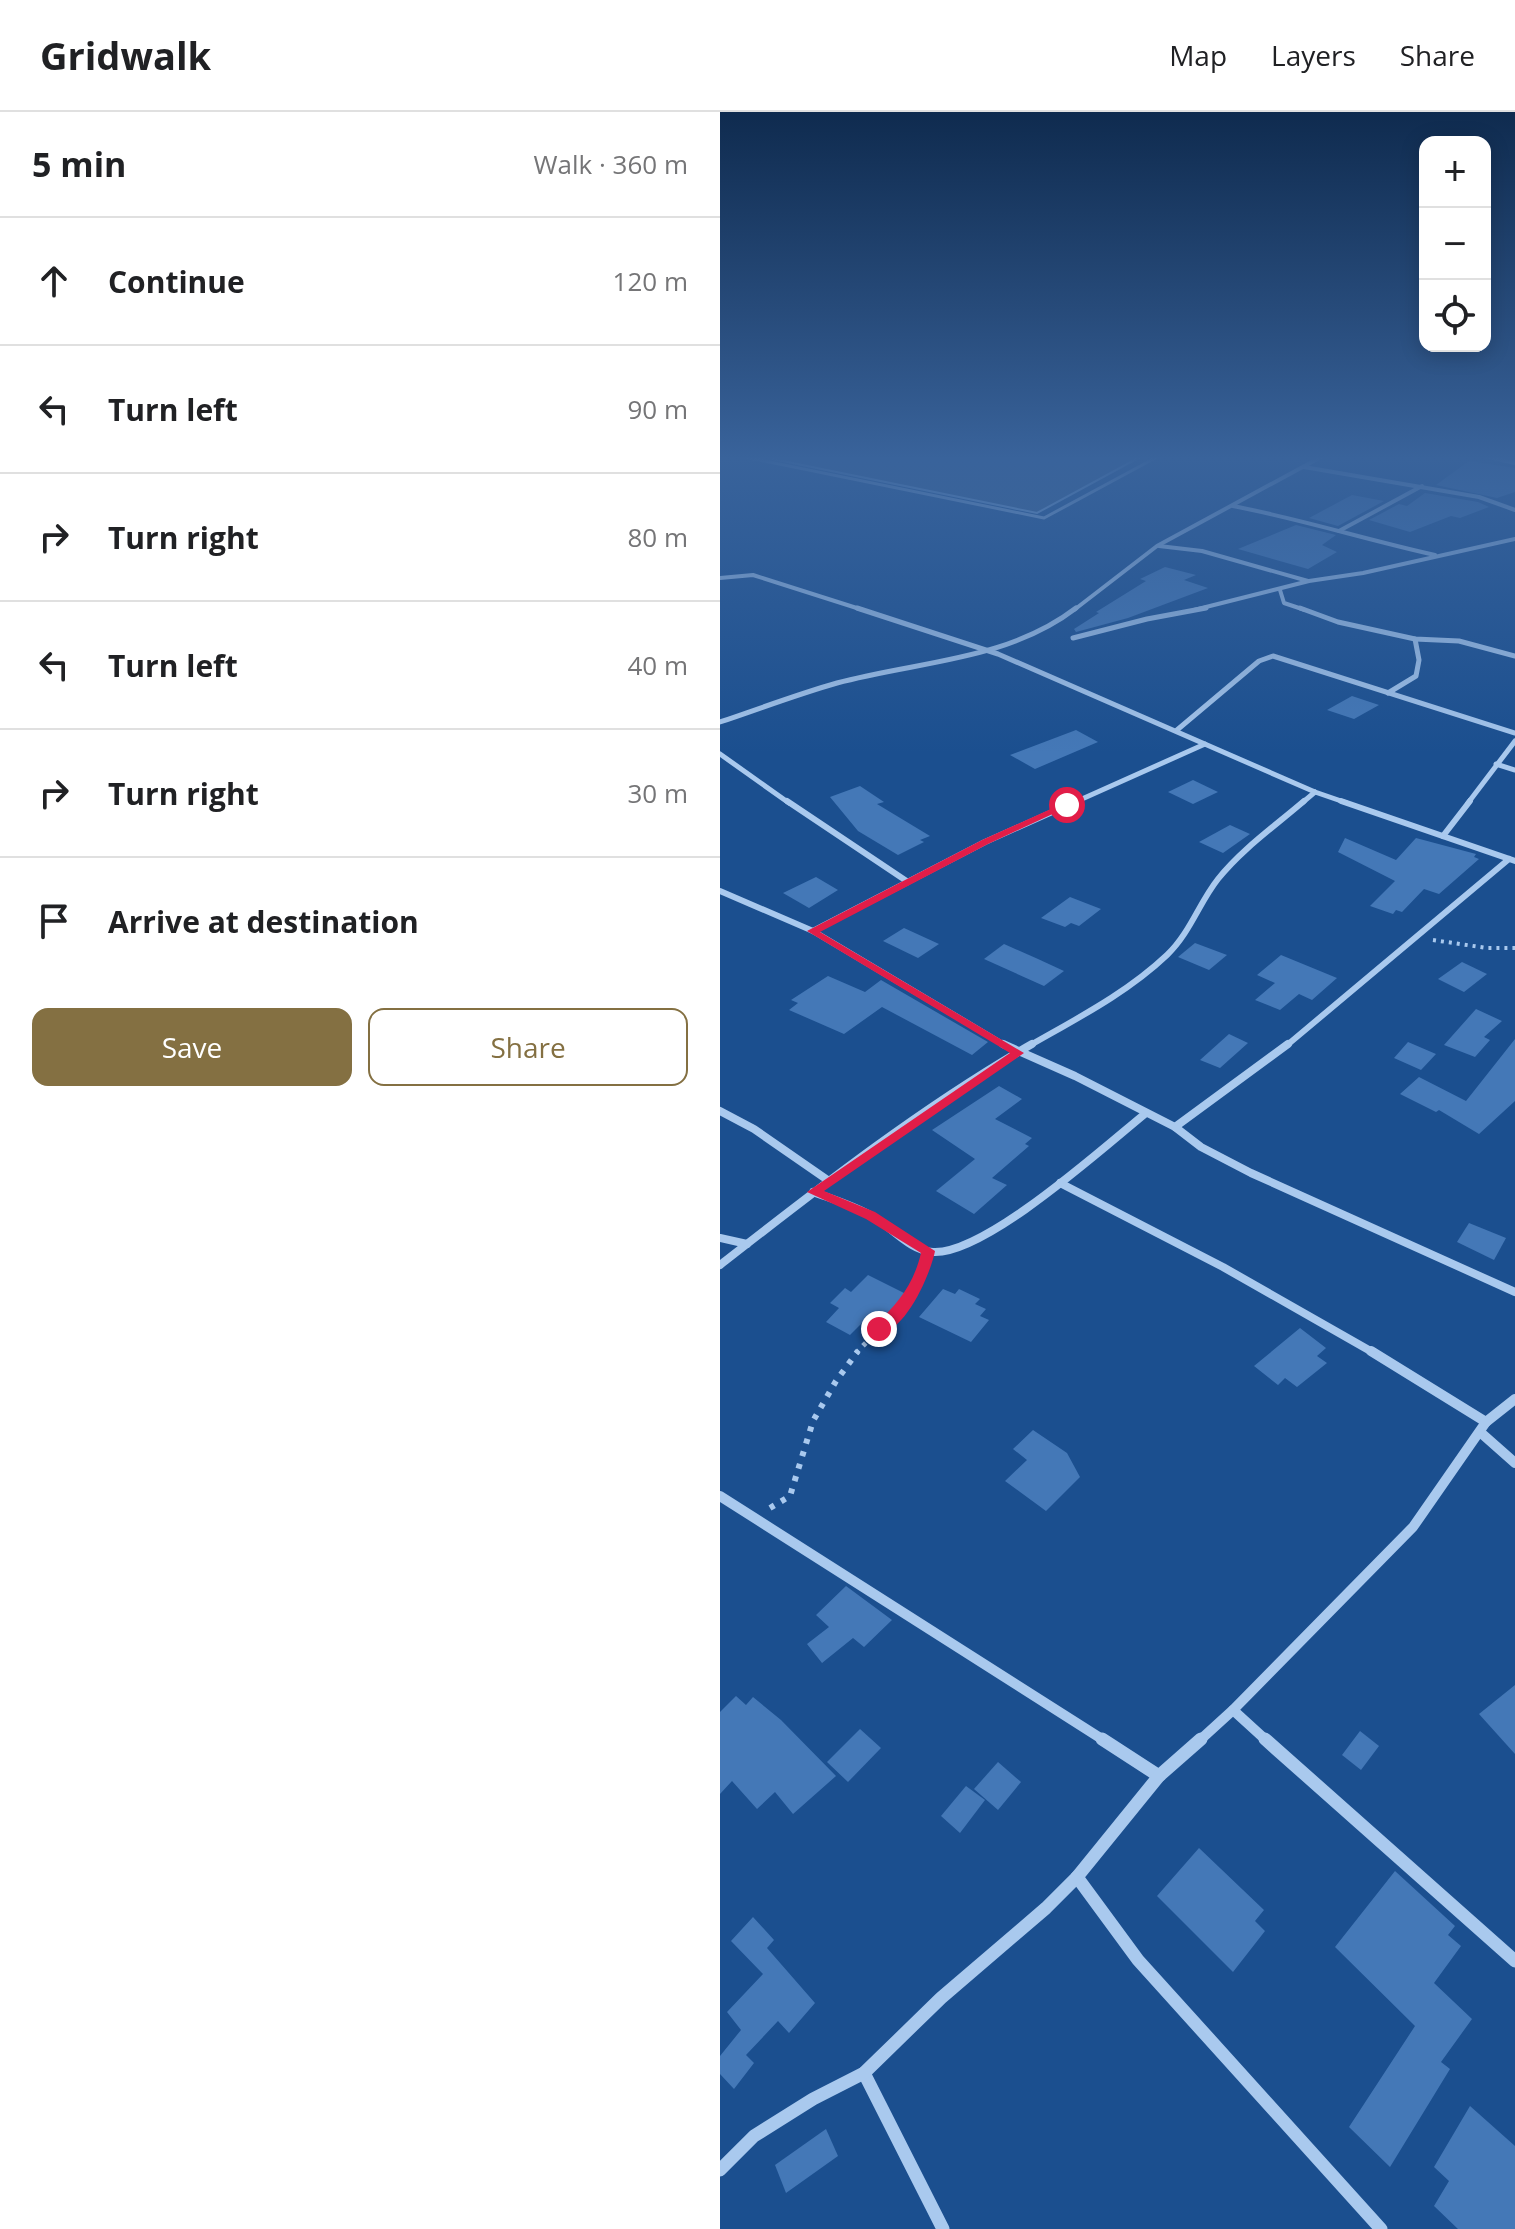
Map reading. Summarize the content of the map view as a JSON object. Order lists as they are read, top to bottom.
{
  "page": {
    "header": "Gridwalk",
    "nav": ["Map", "Layers", "Share"],
    "heading": ["5 min", "Walk · 360 m"],
    "map_buttons": ["+", "−"],
    "list": [
      ["Continue", "120 m"],
      ["Turn left", "90 m"],
      ["Turn right", "80 m"],
      ["Turn left", "40 m"],
      ["Turn right", "30 m"],
      "Arrive at destination"
    ],
    "buttons": ["Save", "Share"]
  }
}
